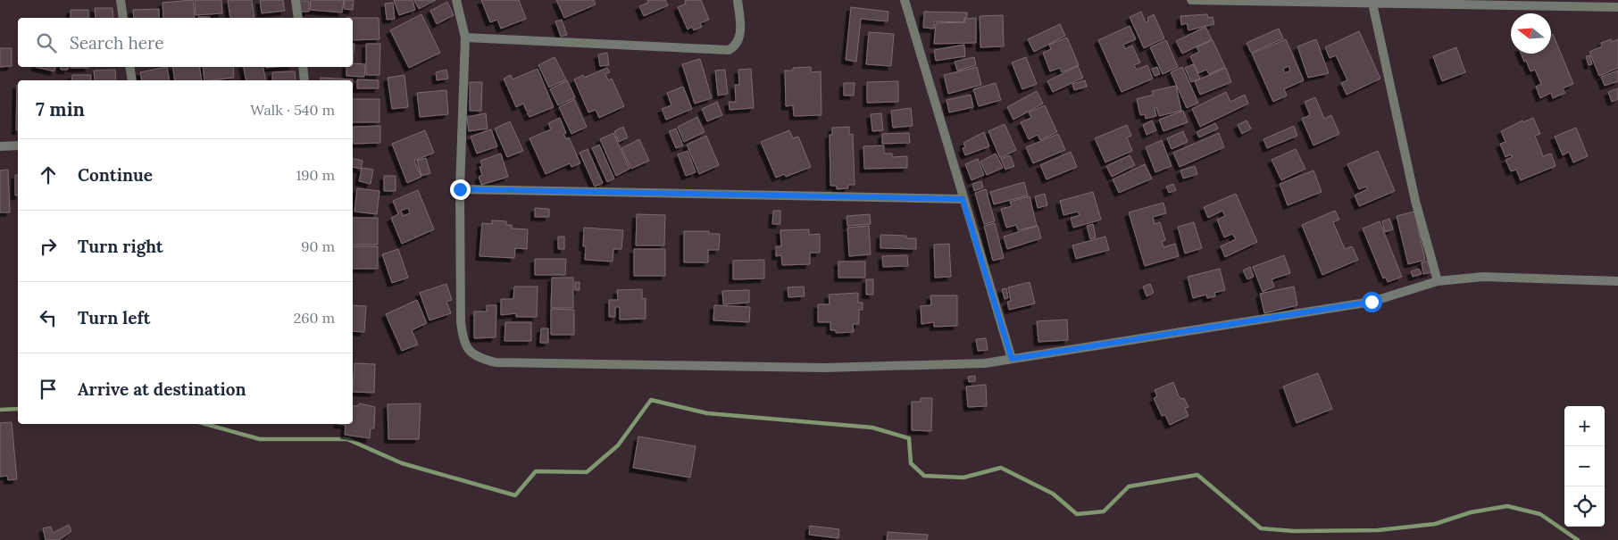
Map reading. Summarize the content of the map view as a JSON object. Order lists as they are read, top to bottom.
{
  "north": "left",
  "page": {
    "search": "Search here",
    "heading": ["7 min", "Walk · 540 m"],
    "list": [
      ["Continue", "190 m"],
      ["Turn right", "90 m"],
      ["Turn left", "260 m"],
      "Arrive at destination"
    ],
    "map_buttons": ["+", "−"]
  }
}
